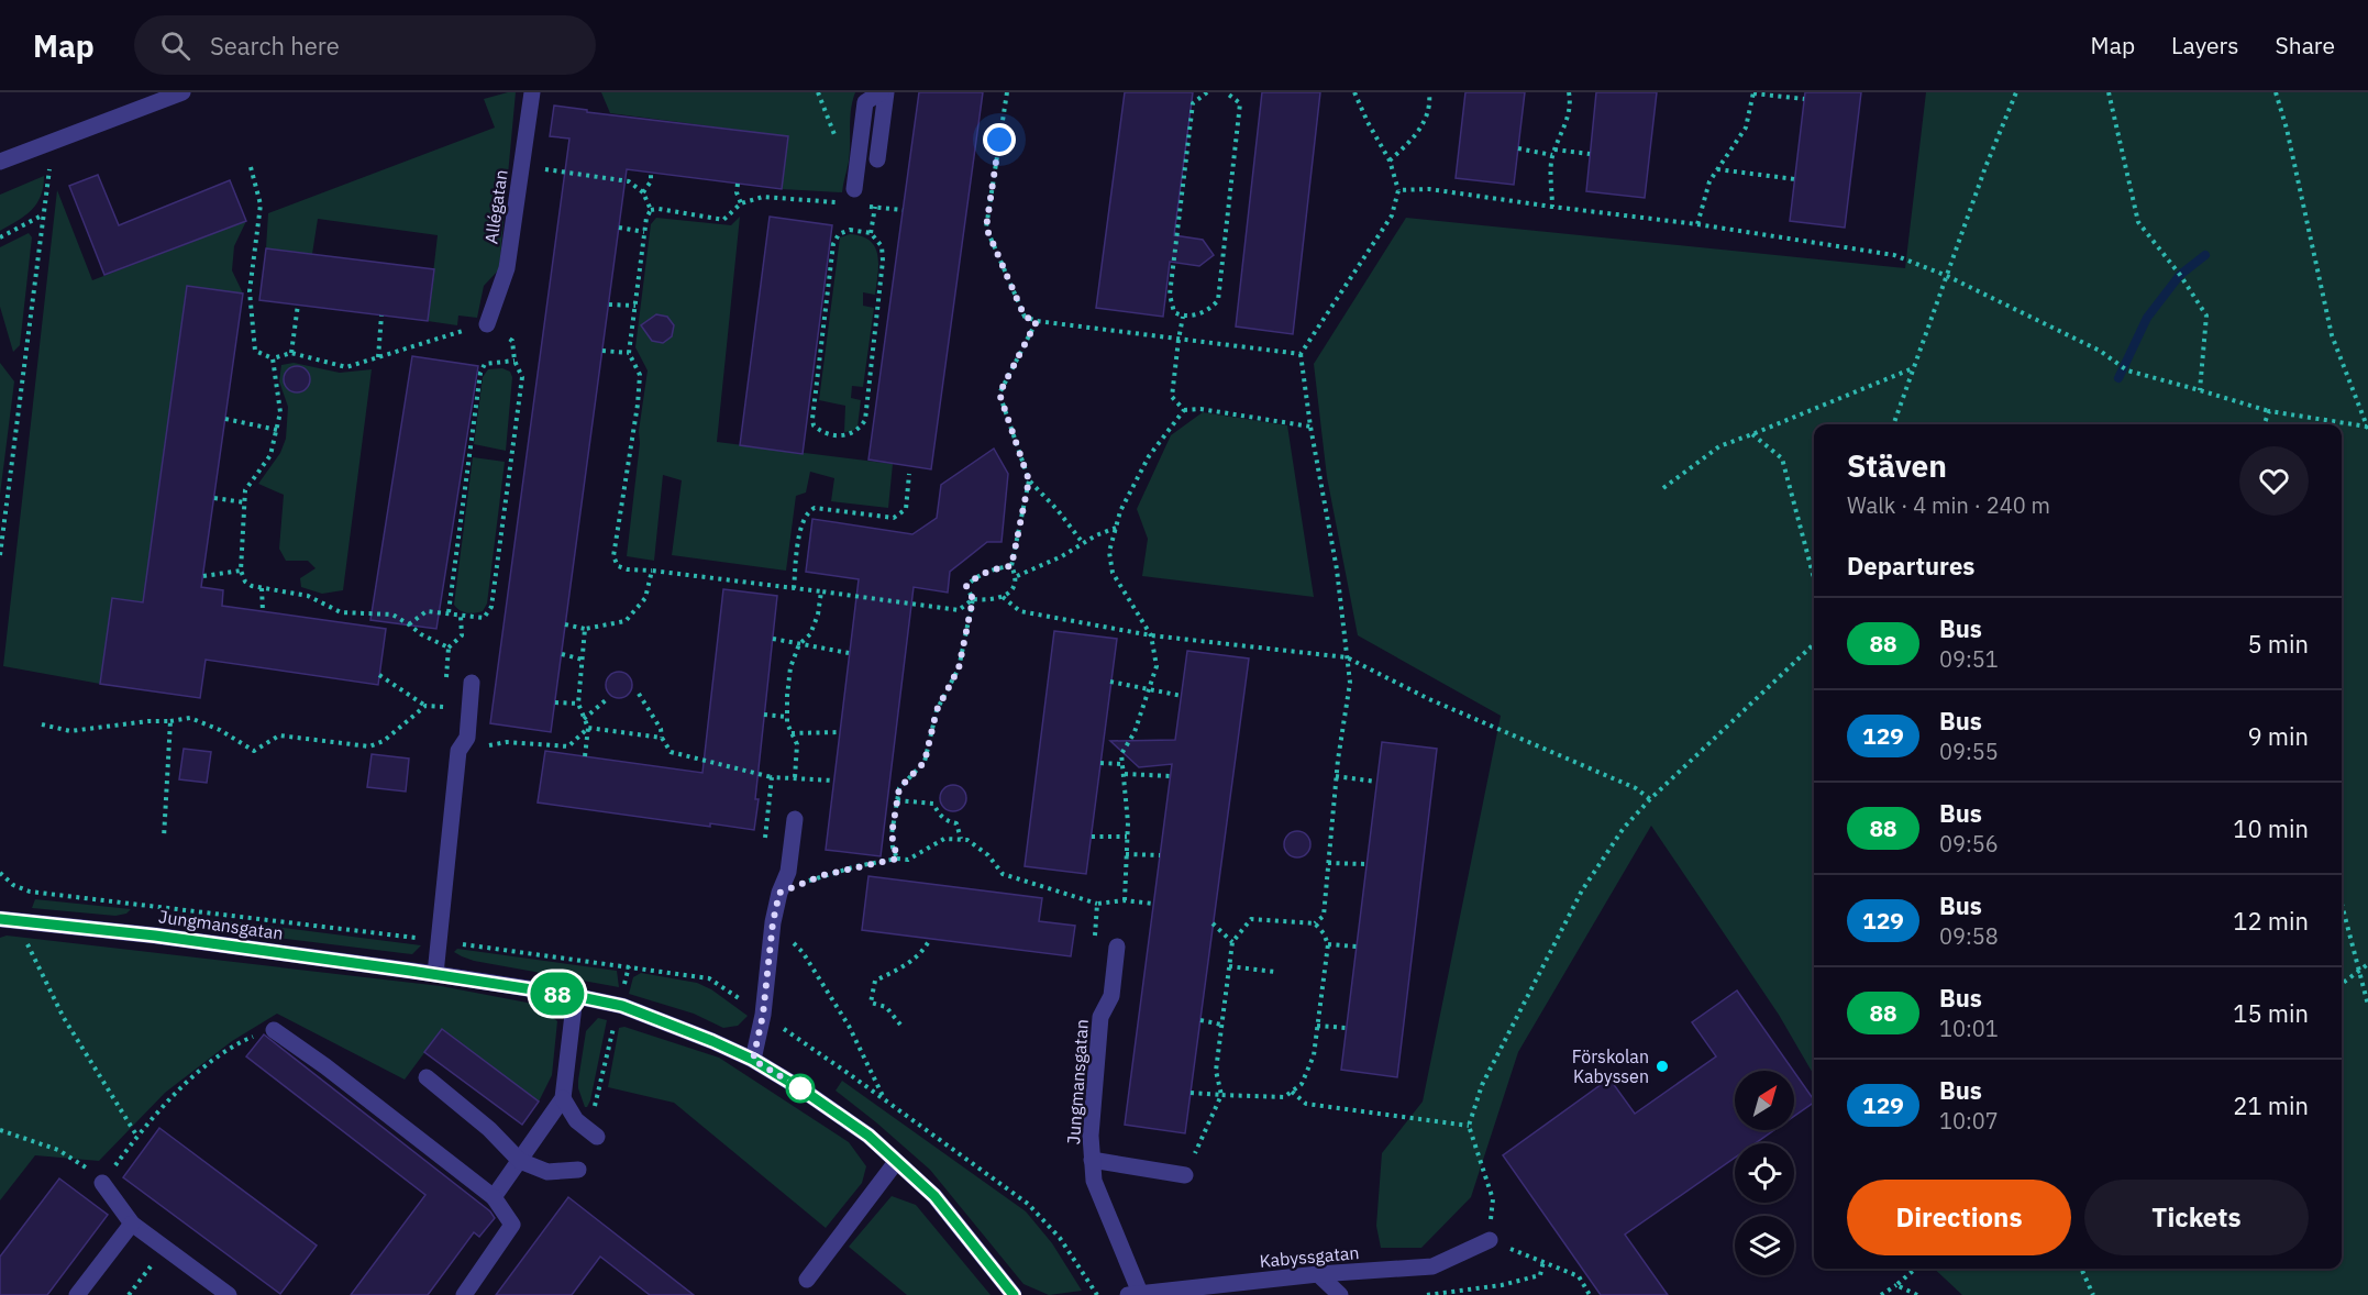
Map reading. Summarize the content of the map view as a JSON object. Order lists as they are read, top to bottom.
{
  "streets": {
    "street": ["Allégatan", "Jungmansgatan", "Kabyssgatan"]
  },
  "crossings": [
    ["Jungmansgatan", "Kabyssgatan"]
  ],
  "places": ["Förskolan Kabyssen"],
  "lines": ["bus line 88"],
  "north": "top right",
  "page": {
    "header": "Map",
    "search": "Search here",
    "nav": ["Map", "Layers", "Share"],
    "on_map": "88",
    "heading": [
      ["Stäven", "Walk · 4 min · 240 m"],
      "Departures"
    ],
    "list": [
      {
        "mark": "88",
        "name": "Bus",
        "note": "09:51",
        "value": "5 min"
      },
      {
        "mark": "129",
        "name": "Bus",
        "note": "09:55",
        "value": "9 min"
      },
      {
        "mark": "88",
        "name": "Bus",
        "note": "09:56",
        "value": "10 min"
      },
      {
        "mark": "129",
        "name": "Bus",
        "note": "09:58",
        "value": "12 min"
      },
      {
        "mark": "88",
        "name": "Bus",
        "note": "10:01",
        "value": "15 min"
      },
      {
        "mark": "129",
        "name": "Bus",
        "note": "10:07",
        "value": "21 min"
      }
    ],
    "buttons": ["Directions", "Tickets"]
  }
}
